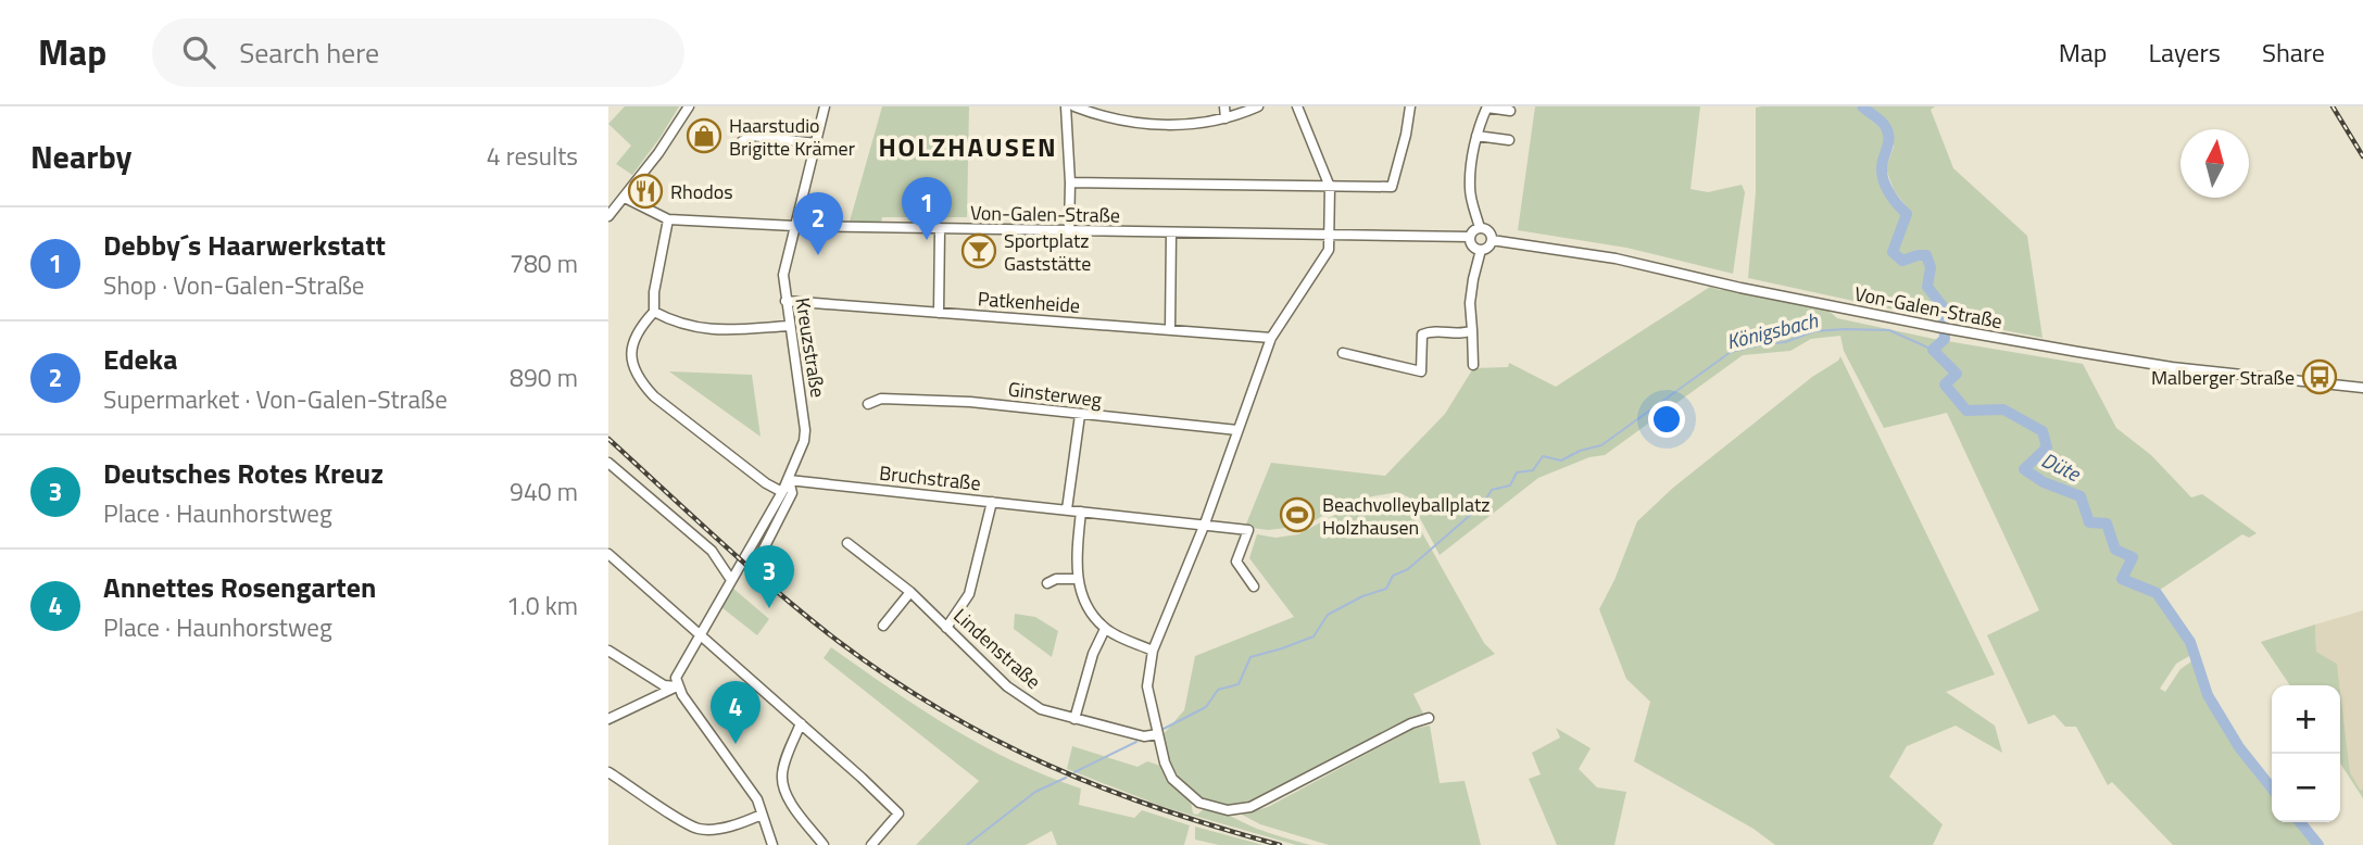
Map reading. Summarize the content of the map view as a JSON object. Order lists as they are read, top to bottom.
{
  "streets": {
    "street": [
      "Von-Galen-Straße",
      "Patkenheide",
      "Kreuzstraße",
      "Ginsterweg",
      "Bruchstraße",
      "Lindenstraße"
    ]
  },
  "crossings": [
    ["Von-Galen-Straße", "Kreuzstraße"],
    ["Patkenheide", "Kreuzstraße"],
    ["Kreuzstraße", "Bruchstraße"]
  ],
  "districts": ["HOLZHAUSEN"],
  "water": ["Königsbach", "Düte"],
  "places": {
    "shop": ["Haarstudio Brigitte Krämer"],
    "restaurant": ["Rhodos"],
    "bar": ["Sportplatz Gaststätte"],
    "bus stop": ["Malberger Straße"],
    "sports": ["Beachvolleyballplatz Holzhausen"]
  },
  "north": "top",
  "page": {
    "header": "Map",
    "search": "Search here",
    "nav": ["Map", "Layers", "Share"],
    "heading": ["Nearby", "4 results"],
    "pins": [
      "1",
      "2",
      "3",
      "4"
    ],
    "list": [
      {
        "mark": "1",
        "name": "Debby´s Haarwerkstatt",
        "note": "Shop · Von-Galen-Straße",
        "value": "780 m"
      },
      {
        "mark": "2",
        "name": "Edeka",
        "note": "Supermarket · Von-Galen-Straße",
        "value": "890 m"
      },
      {
        "mark": "3",
        "name": "Deutsches Rotes Kreuz",
        "note": "Place · Haunhorstweg",
        "value": "940 m"
      },
      {
        "mark": "4",
        "name": "Annettes Rosengarten",
        "note": "Place · Haunhorstweg",
        "value": "1.0 km"
      }
    ],
    "map_buttons": ["+", "−"]
  }
}
